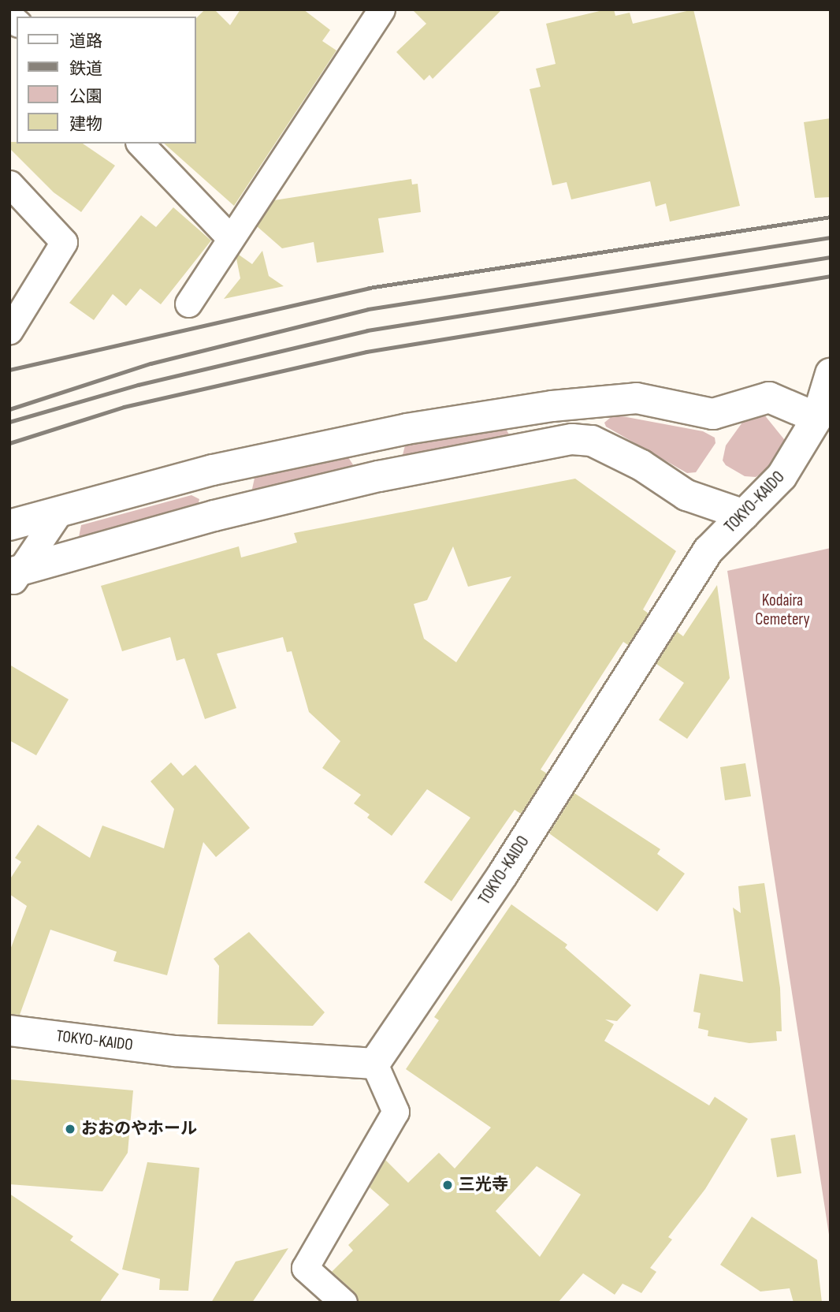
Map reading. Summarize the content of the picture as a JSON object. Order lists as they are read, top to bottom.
{
  "streets": {
    "street": ["TOKYO-KAIDO"]
  },
  "parks": ["Kodaira Cemetery"],
  "places": ["おおのやホール", "三光寺"],
  "legend": [
    "道路",
    "鉄道",
    "公園",
    "建物"
  ]
}
